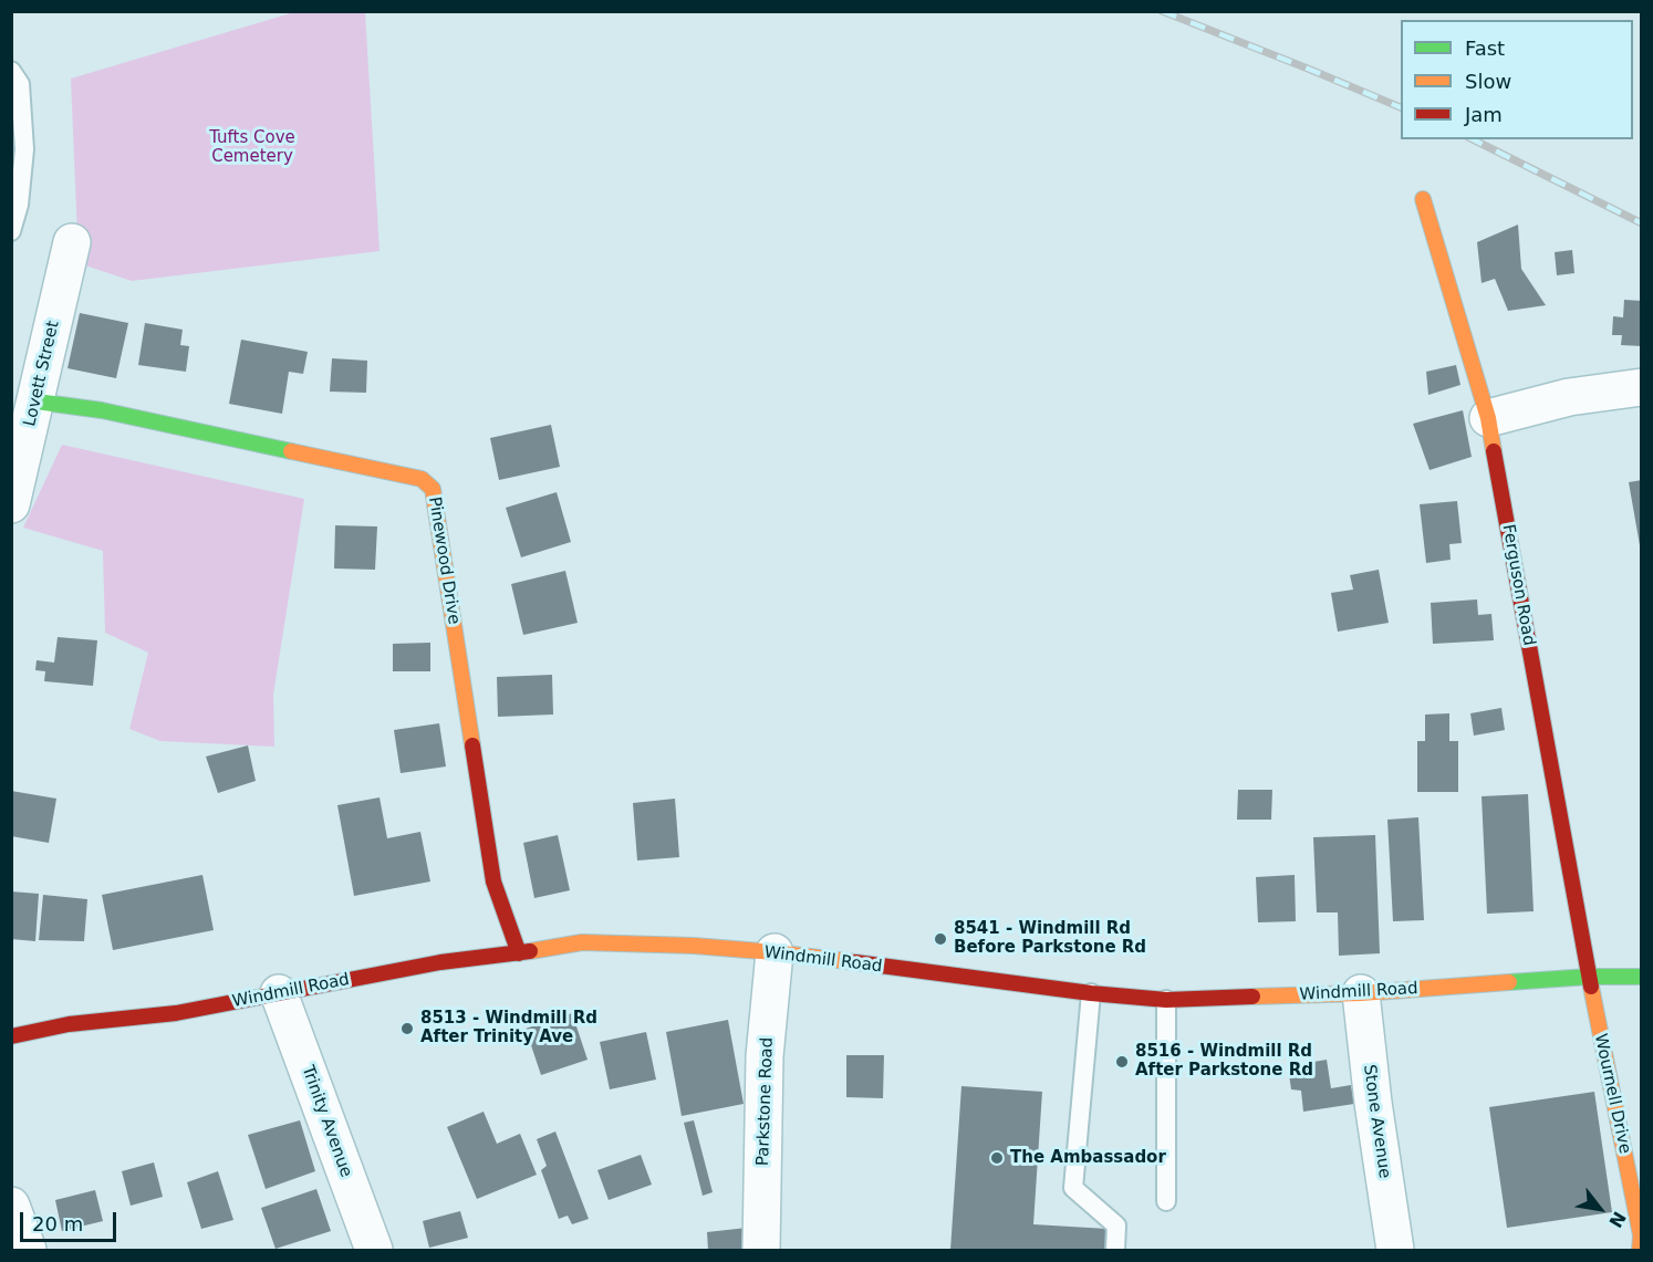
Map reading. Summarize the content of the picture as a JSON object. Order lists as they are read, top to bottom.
{
  "streets": {
    "street": [
      "Lovett Street",
      "Pinewood Drive",
      "Ferguson Road",
      "Windmill Road",
      "Wournell Drive",
      "Parkstone Road",
      "Trinity Avenue",
      "Stone Avenue"
    ]
  },
  "crossings": [
    ["Lovett Street", "Pinewood Drive"],
    ["Pinewood Drive", "Windmill Road"],
    ["Ferguson Road", "Windmill Road"],
    ["Ferguson Road", "Wournell Drive"],
    ["Windmill Road", "Wournell Drive"],
    ["Windmill Road", "Parkstone Road"],
    ["Windmill Road", "Trinity Avenue"],
    ["Windmill Road", "Stone Avenue"]
  ],
  "parks": ["Tufts Cove Cemetery"],
  "places": [
    "8541 - Windmill Rd Before Parkstone Rd",
    "8513 - Windmill Rd After Trinity Ave",
    "8516 - Windmill Rd After Parkstone Rd",
    "The Ambassador"
  ],
  "legend": ["Fast", "Slow", "Jam"],
  "scale_bar": "20 m",
  "north": "bottom right"
}
